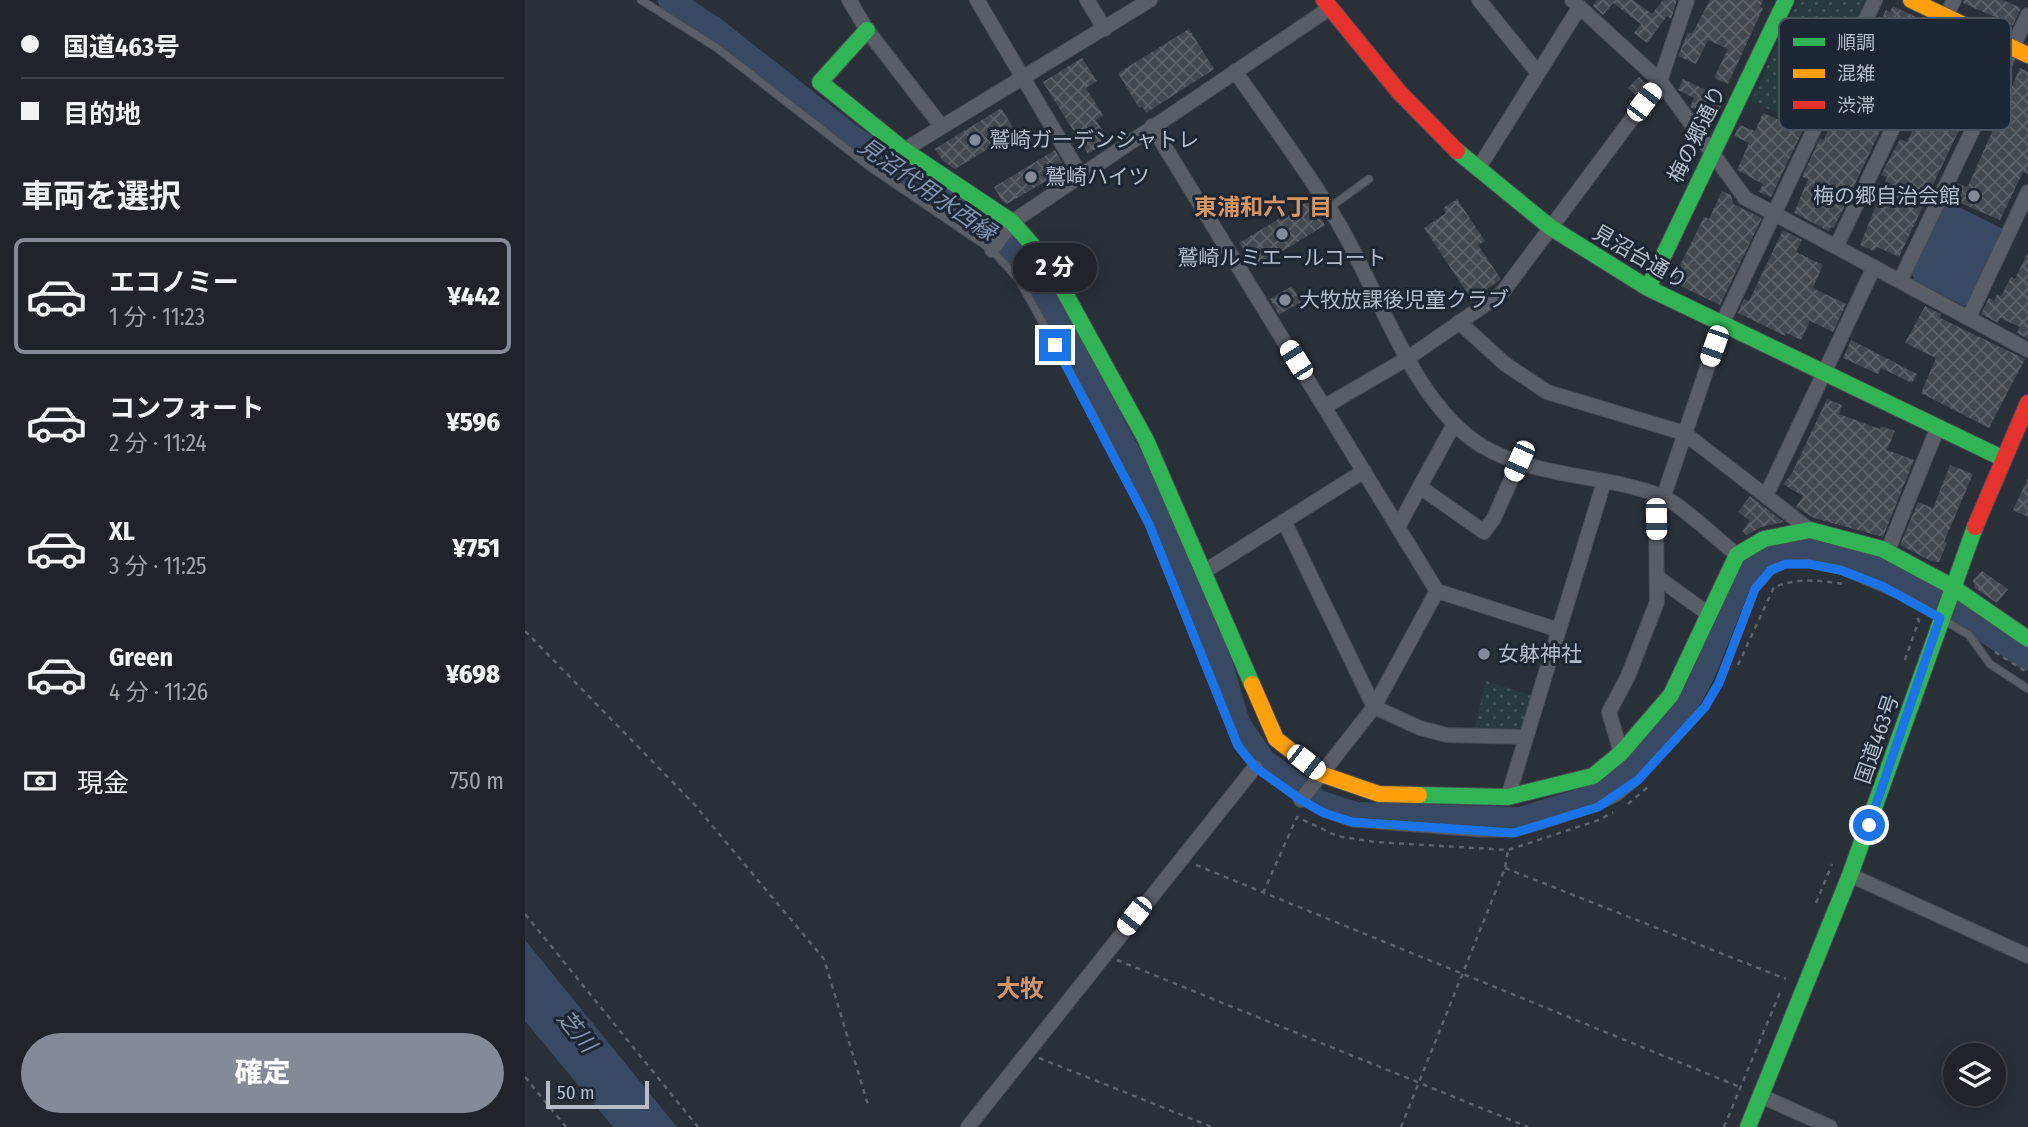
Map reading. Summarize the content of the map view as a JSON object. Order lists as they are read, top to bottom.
{
  "streets": {
    "main road": ["梅の郷通り", "見沼台通り", "国道463号"]
  },
  "crossings": [
    ["梅の郷通り", "見沼台通り"],
    ["見沼台通り", "国道463号"]
  ],
  "districts": ["東浦和六丁目", "大牧"],
  "water": ["見沼代用水西縁", "芝川"],
  "places": [
    "鷲崎ガーデンシャトレ",
    "鷲崎ハイツ",
    "梅の郷自治会館",
    "鷲崎ルミエールコート",
    "大牧放課後児童クラブ",
    "女躰神社"
  ],
  "legend": ["順調", "混雑", "渋滞"],
  "scale_bar": "50 m",
  "page": {
    "banner": ["国道463号", "目的地"],
    "heading": "車両を選択",
    "list": [
      {
        "name": "エコノミー",
        "note": "1 分 · 11:23",
        "value": "¥442"
      },
      {
        "name": "コンフォート",
        "note": "2 分 · 11:24",
        "value": "¥596"
      },
      {
        "name": "XL",
        "note": "3 分 · 11:25",
        "value": "¥751"
      },
      {
        "name": "Green",
        "note": "4 分 · 11:26",
        "value": "¥698"
      }
    ],
    "bubble": "2 分",
    "pay": ["現金", "750 m"],
    "buttons": "確定",
    "scale": "50 m"
  }
}
